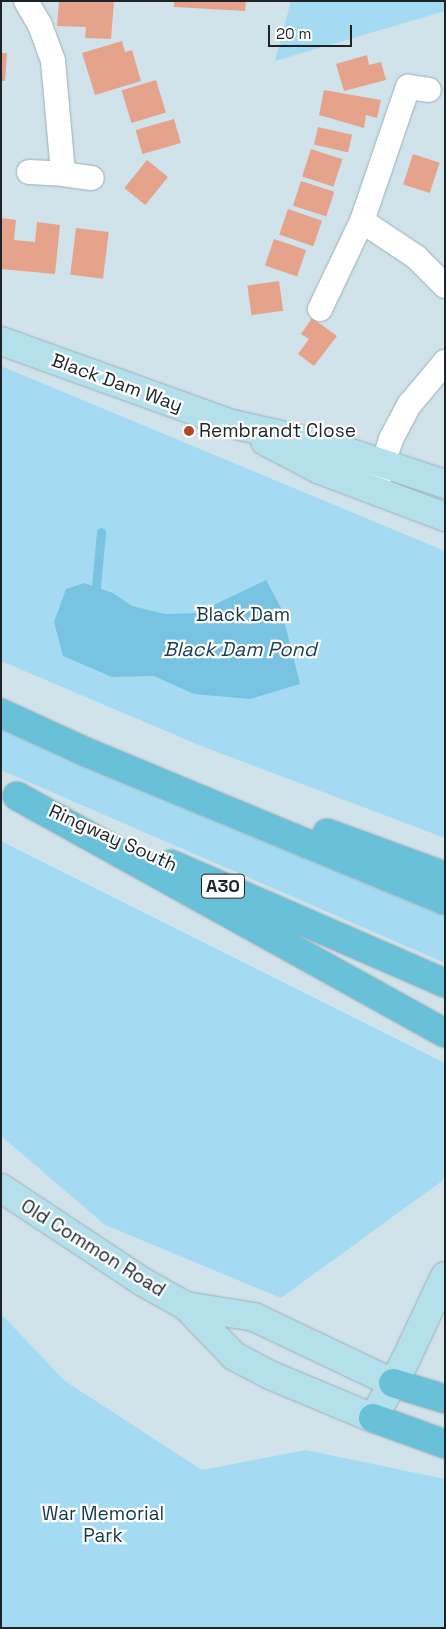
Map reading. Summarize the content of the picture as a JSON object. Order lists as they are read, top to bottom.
{
  "streets": {
    "main road": ["Ringway South", "A30"],
    "street": ["Black Dam Way", "Old Common Road"]
  },
  "water": ["Black Dam Pond"],
  "parks": ["Black Dam", "War Memorial Park"],
  "places": ["Rembrandt Close"],
  "scale_bar": "20 m"
}
